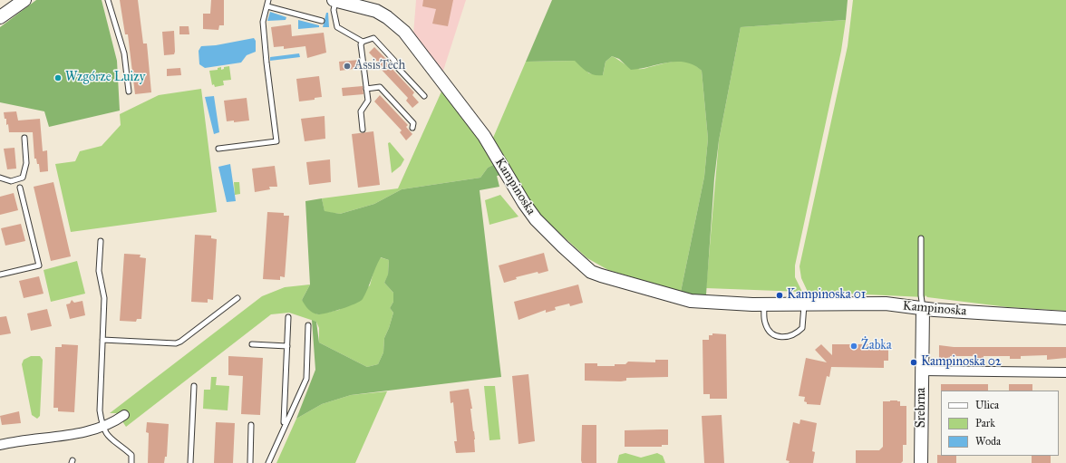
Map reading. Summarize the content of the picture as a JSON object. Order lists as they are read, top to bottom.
{
  "streets": {
    "street": ["Kampinoska", "Srebrna"]
  },
  "crossings": [
    ["Kampinoska", "Srebrna"]
  ],
  "places": [
    "AssisTech",
    "Wzgórze Luizy",
    "Kampinoska 01",
    "Żabka",
    "Kampinoska 02"
  ],
  "legend": ["Ulica", "Park", "Woda"]
}
